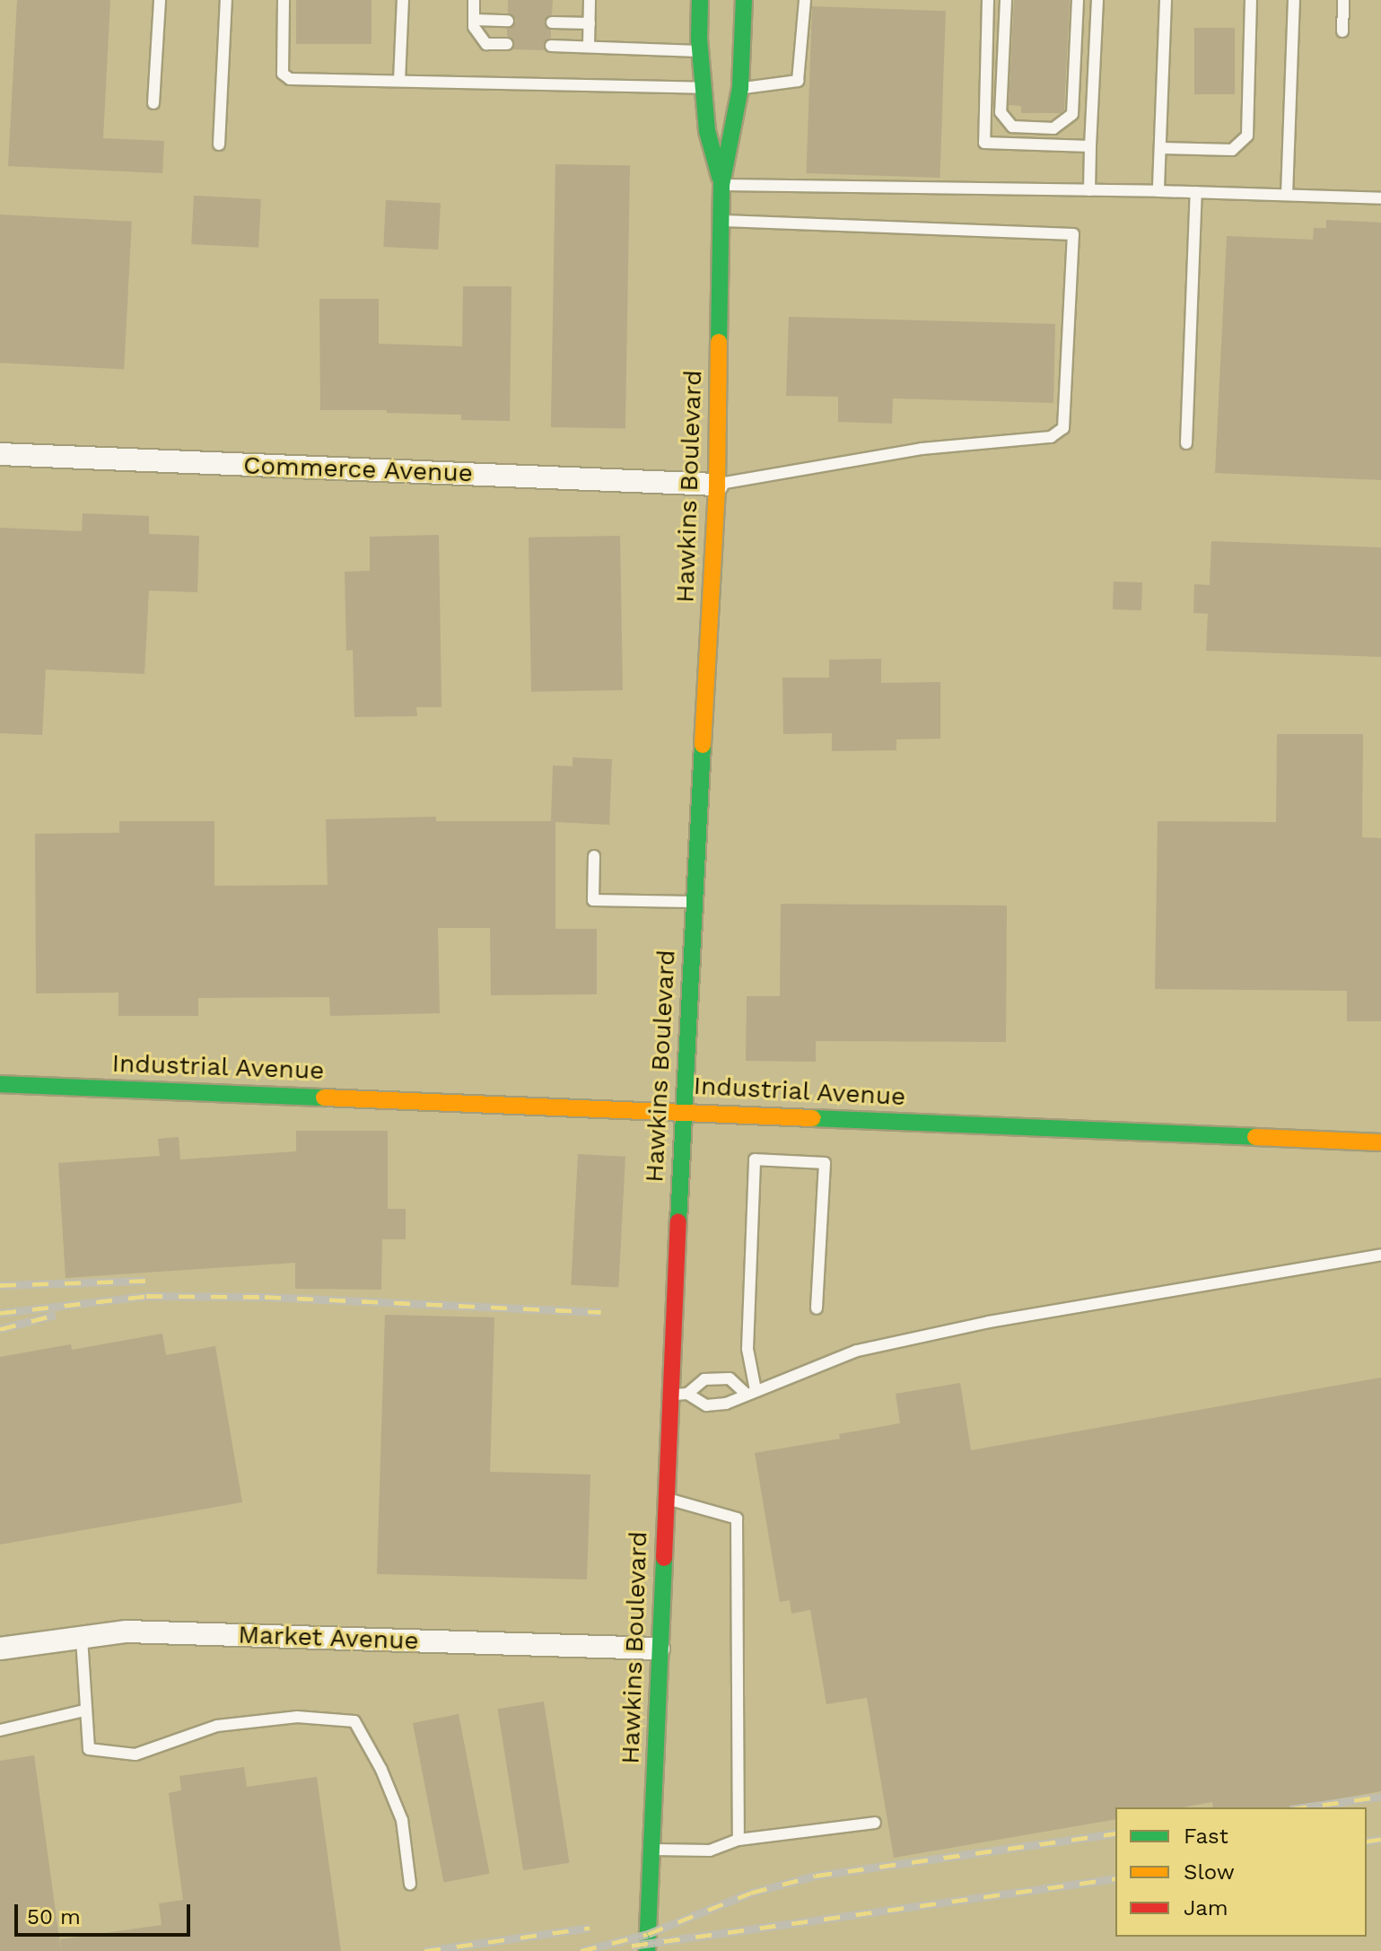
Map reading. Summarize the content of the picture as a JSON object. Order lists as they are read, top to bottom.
{
  "streets": {
    "main road": ["Hawkins Boulevard", "Industrial Avenue"],
    "street": ["Commerce Avenue", "Market Avenue"]
  },
  "crossings": [
    ["Commerce Avenue", "Hawkins Boulevard"],
    ["Hawkins Boulevard", "Industrial Avenue"],
    ["Hawkins Boulevard", "Market Avenue"]
  ],
  "legend": ["Fast", "Slow", "Jam"],
  "scale_bar": "50 m"
}
